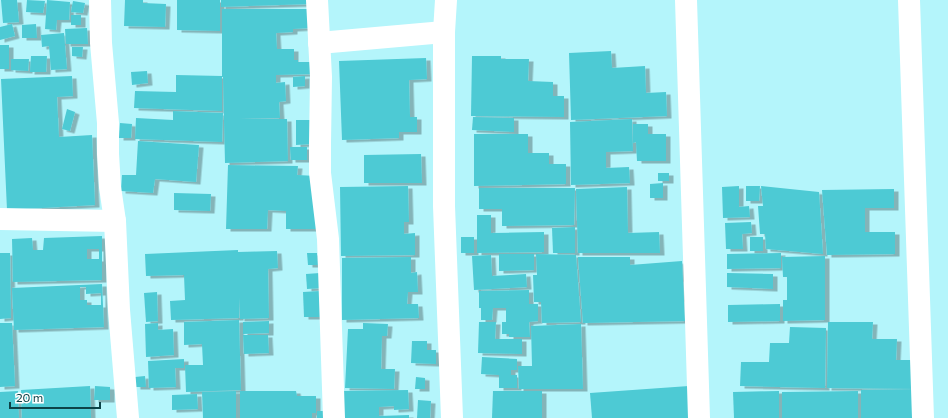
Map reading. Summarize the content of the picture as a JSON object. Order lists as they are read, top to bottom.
{
  "scale_bar": "20 m"
}
